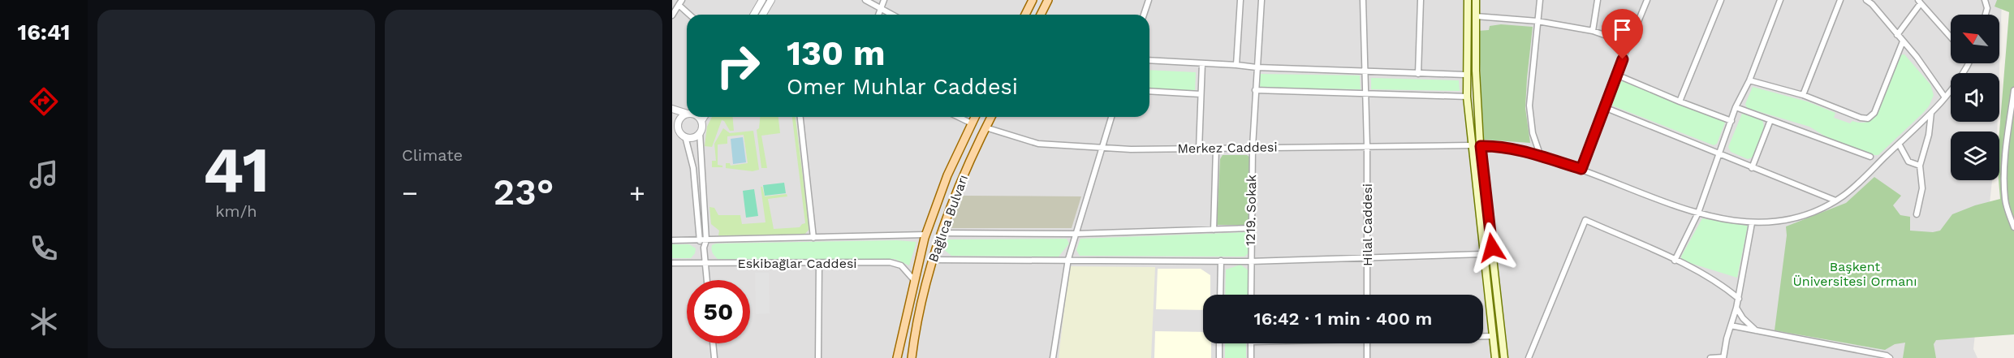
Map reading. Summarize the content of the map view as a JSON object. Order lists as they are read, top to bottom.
{
  "streets": {
    "main road": ["Bağlıca Bulvarı"],
    "street": [
      "Merkez Caddesi",
      "1219. Sokak",
      "Hilal Caddesi",
      "Eskibağlar Caddesi"
    ]
  },
  "crossings": [
    ["Merkez Caddesi", "1219. Sokak"],
    ["Merkez Caddesi", "Bağlıca Bulvarı"],
    ["Merkez Caddesi", "Hilal Caddesi"],
    ["Bağlıca Bulvarı", "Eskibağlar Caddesi"]
  ],
  "parks": ["Başkent Üniversitesi Ormanı"],
  "north": "top left",
  "page": {
    "tabs": "16:41",
    "tile": [
      ["41", "km/h"],
      "Climate"
    ],
    "turn": ["130 m", "Omer Muhlar Caddesi"],
    "heat": ["−", "23°", "+"],
    "limit": "50",
    "trip": "16:42 · 1 min · 400 m"
  }
}
